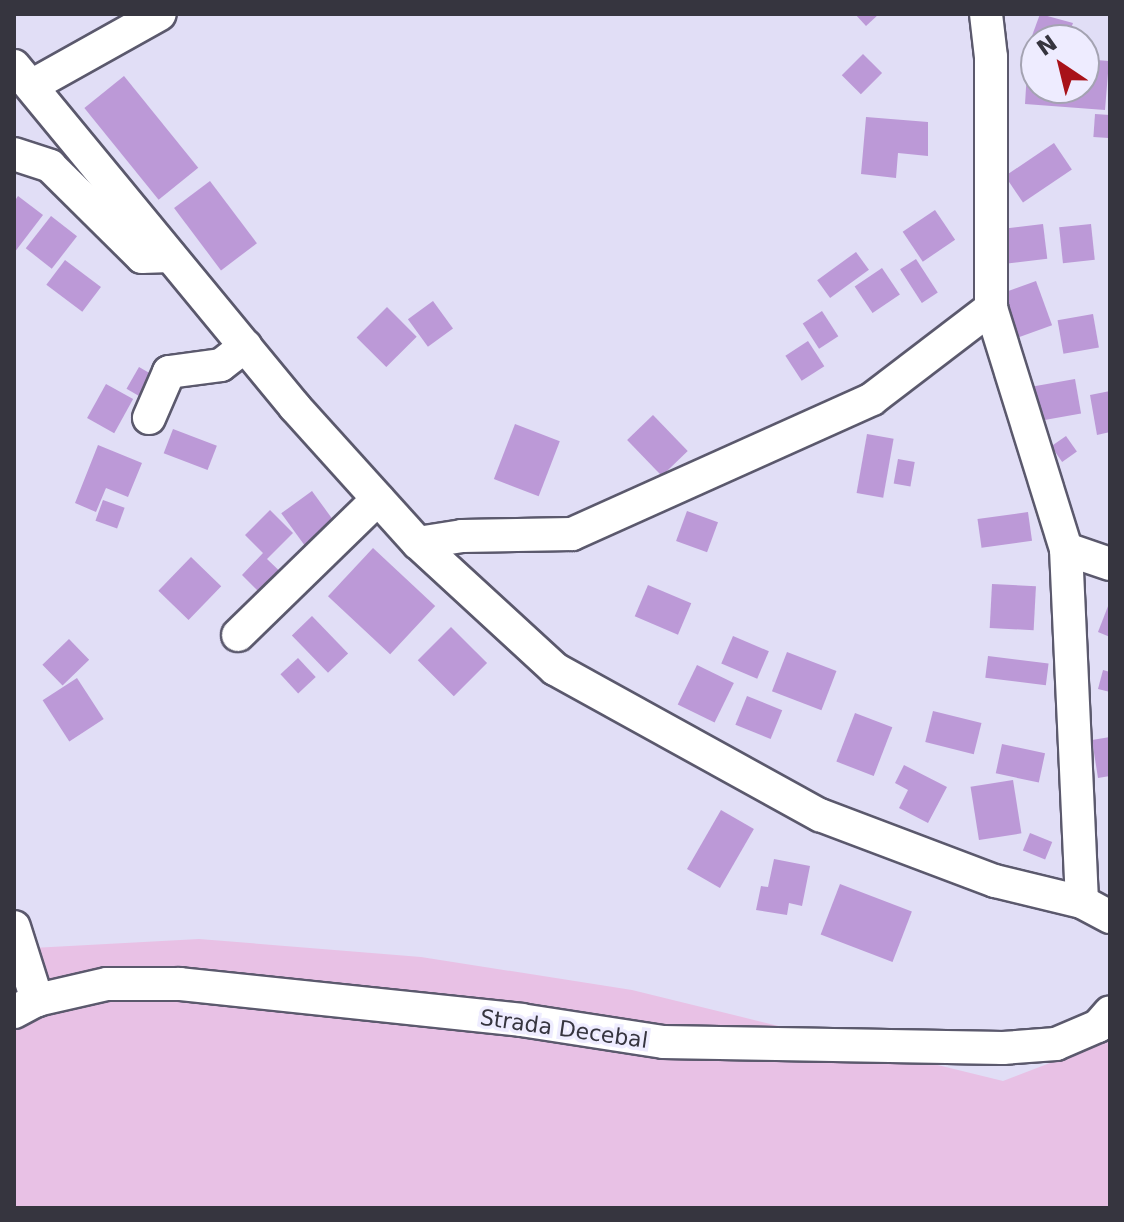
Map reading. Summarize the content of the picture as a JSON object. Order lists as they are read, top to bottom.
{
  "streets": {
    "street": ["Strada Decebal"]
  },
  "north": "top left"
}
